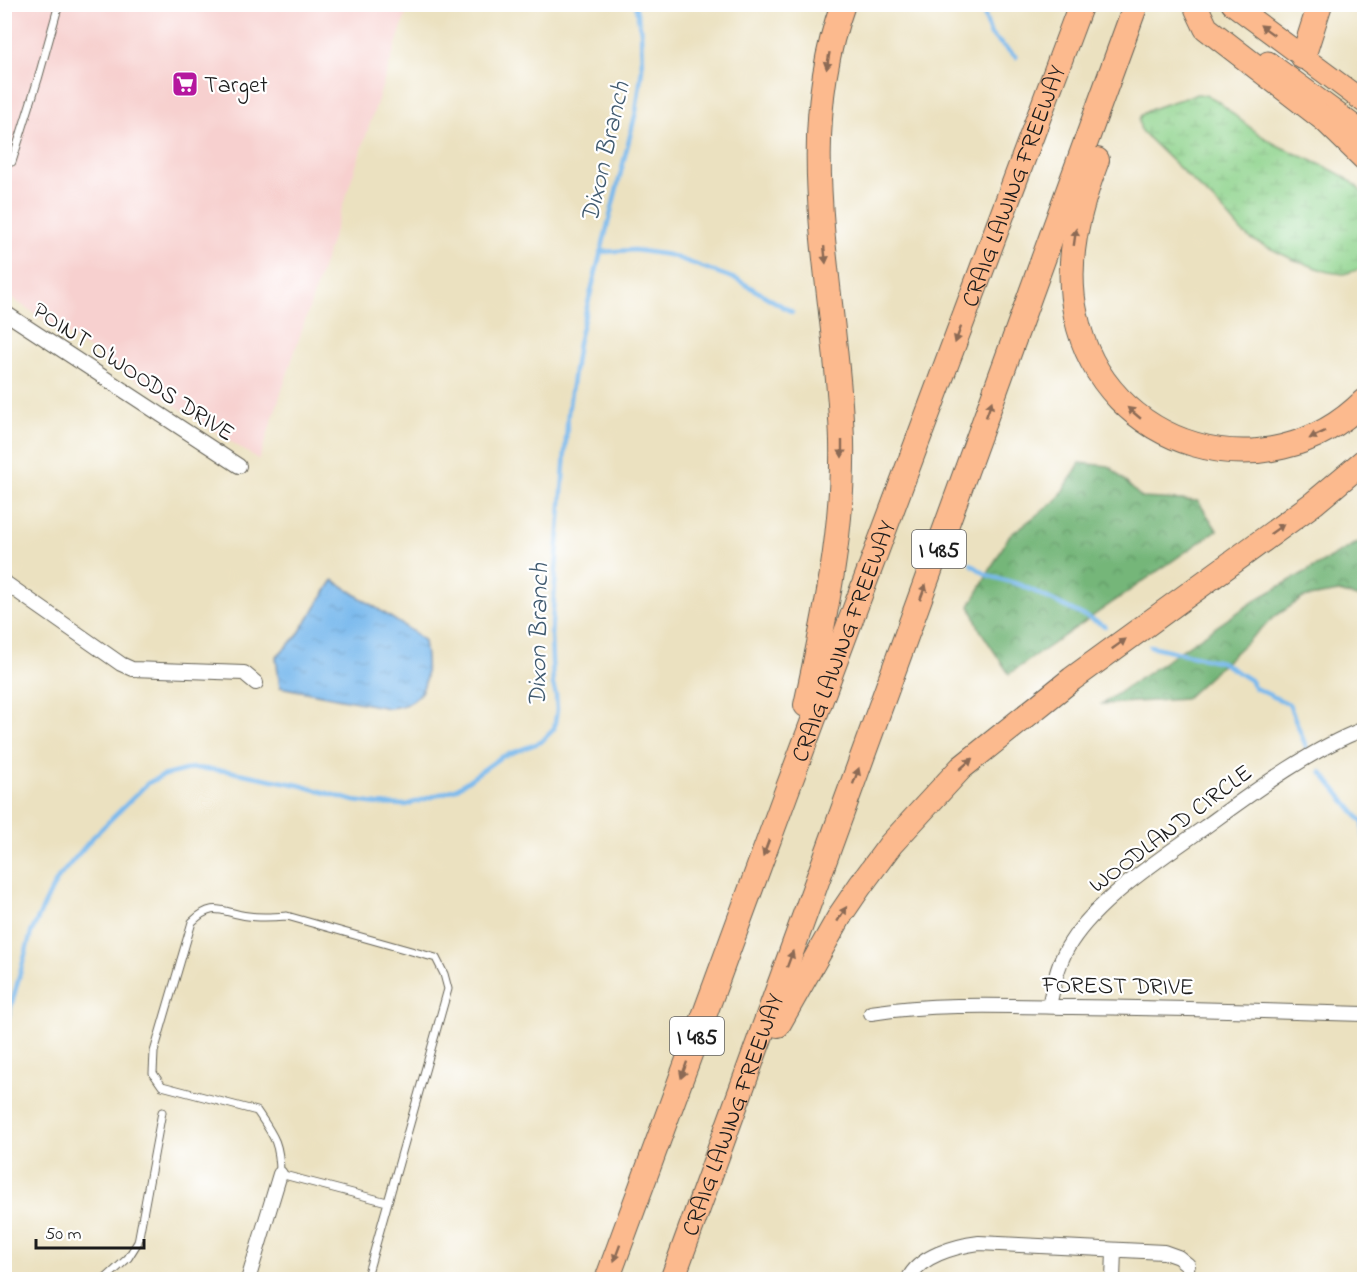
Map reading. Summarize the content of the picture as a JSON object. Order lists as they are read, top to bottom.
{
  "streets": {
    "highway": ["CRAIG LAWING FREEWAY", "I 485"],
    "street": ["POINT O'WOODS DRIVE", "WOODLAND CIRCLE", "FOREST DRIVE"]
  },
  "crossings": [
    ["WOODLAND CIRCLE", "FOREST DRIVE"]
  ],
  "water": ["Dixon Branch"],
  "places": {
    "supermarket": ["Target"]
  },
  "scale_bar": "50 m"
}
